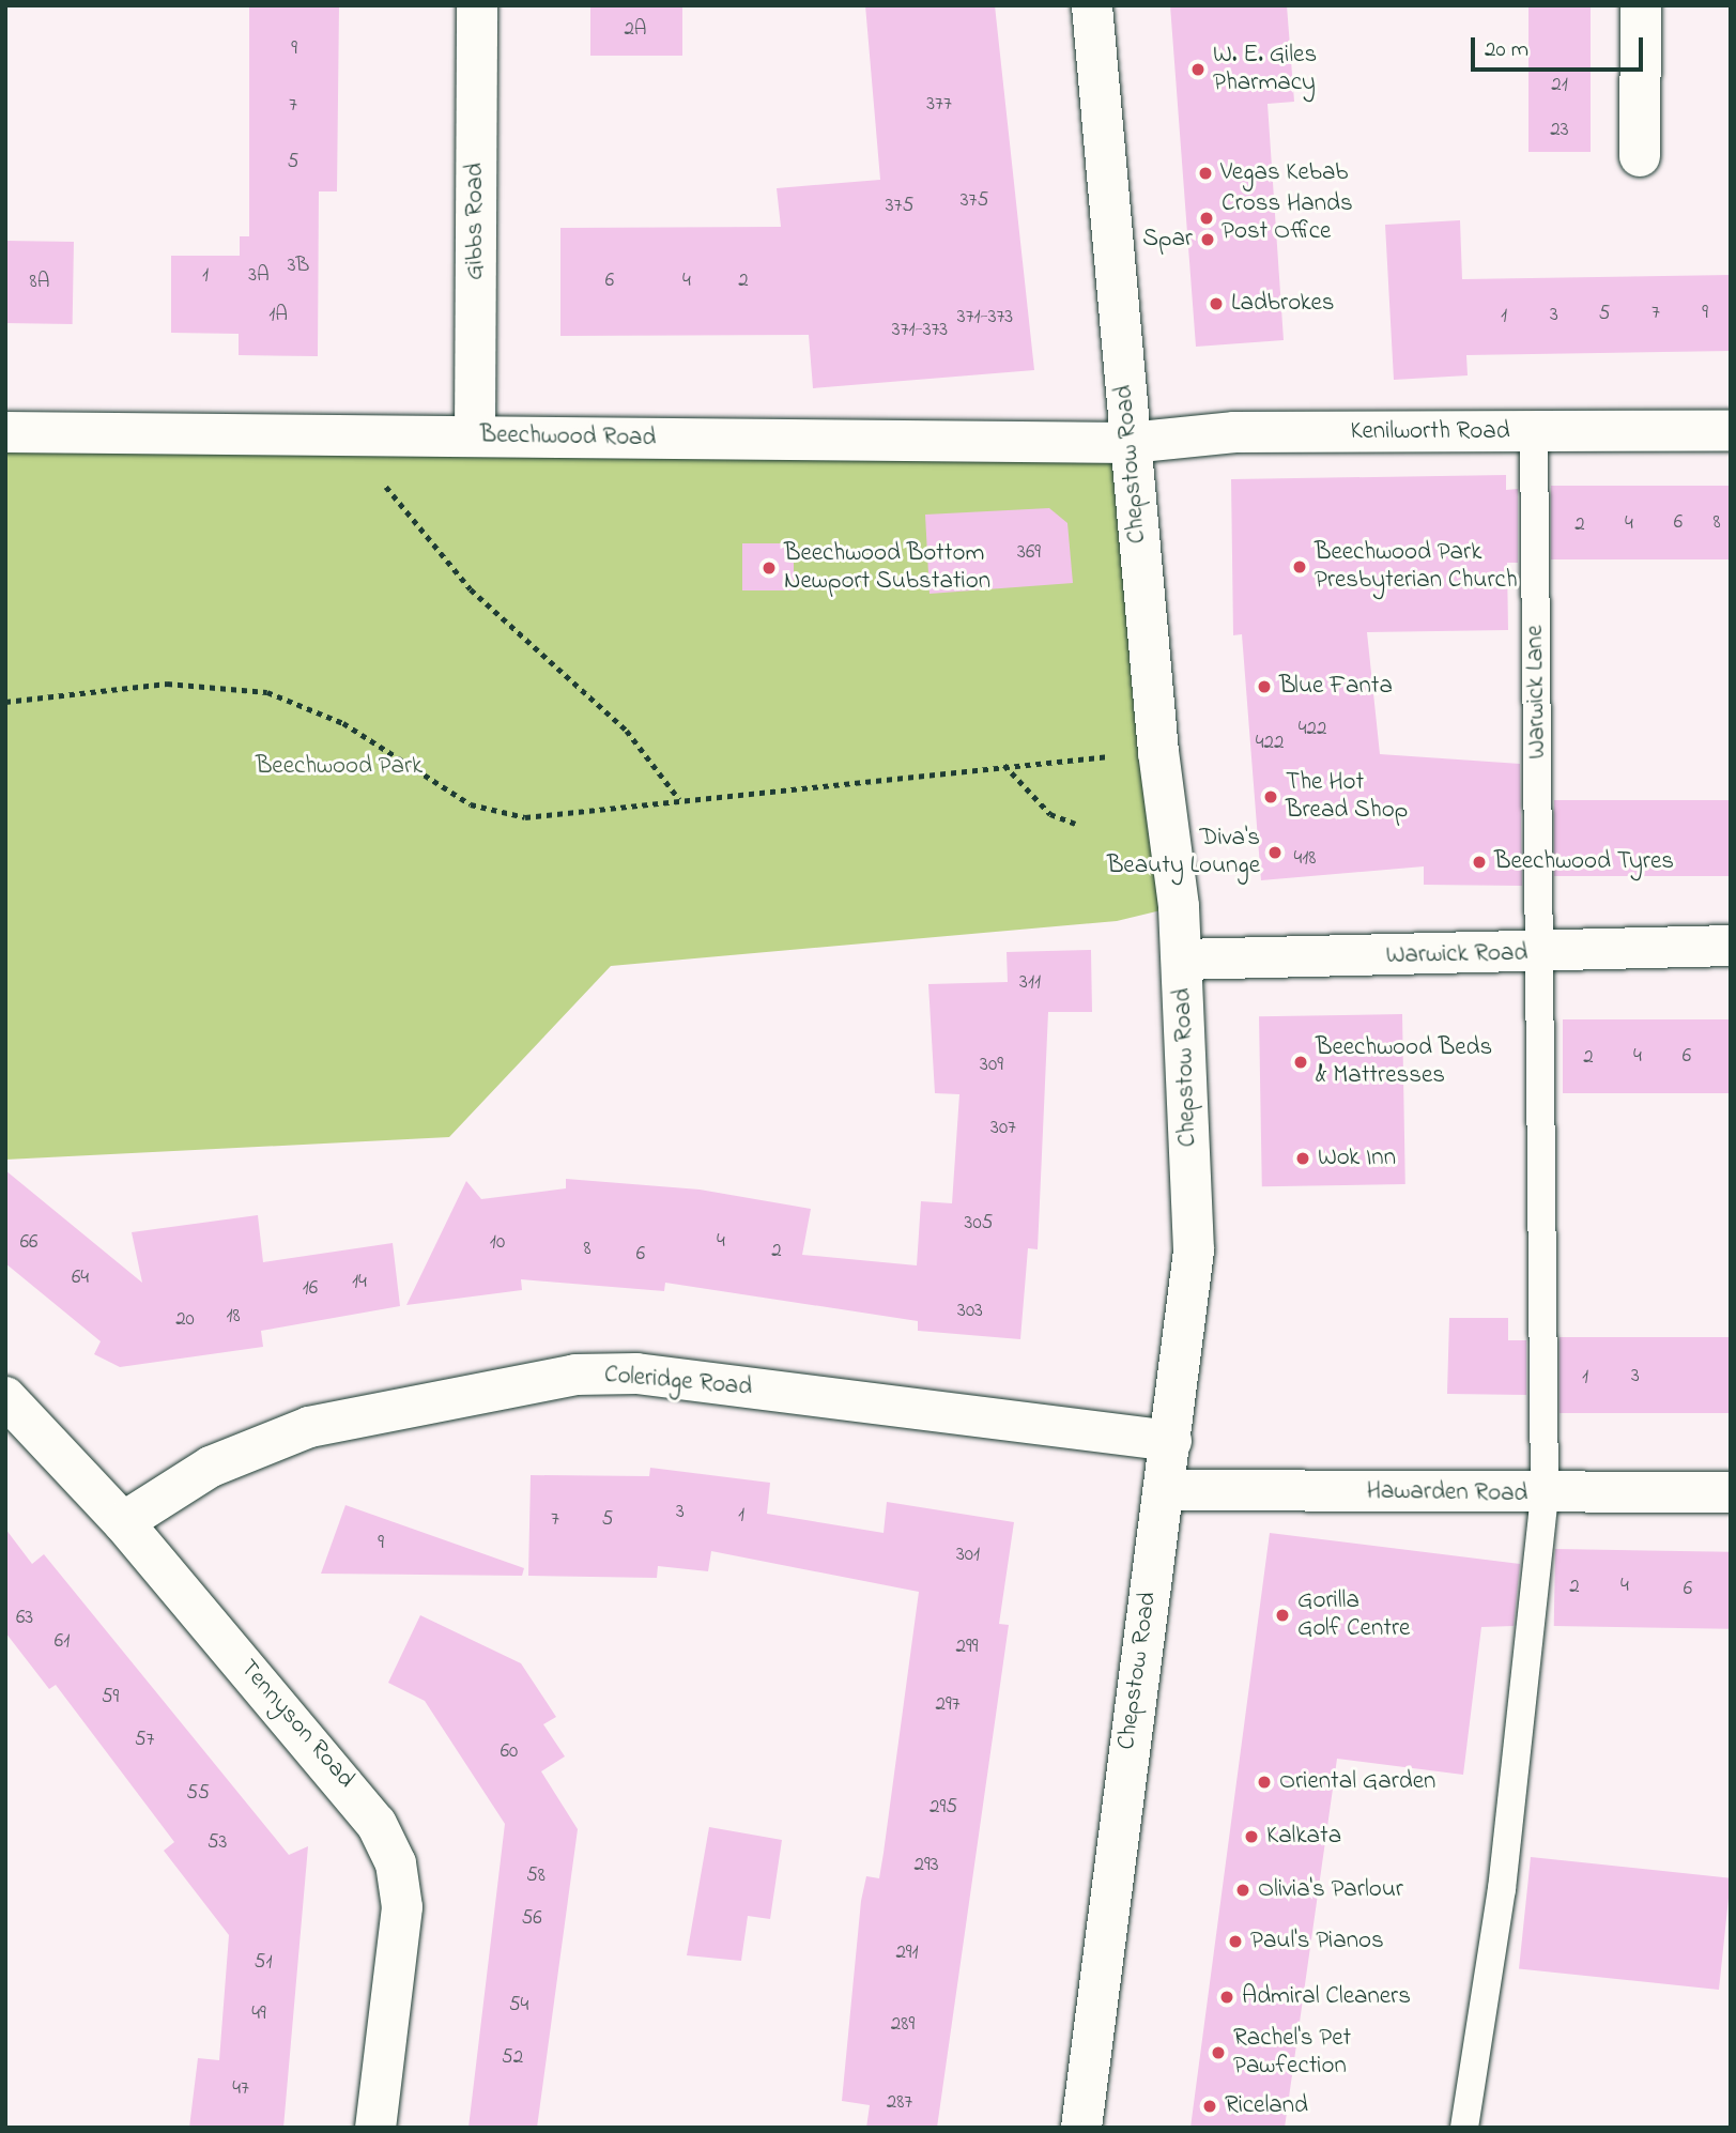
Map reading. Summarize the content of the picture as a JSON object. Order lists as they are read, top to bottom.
{
  "streets": {
    "street": [
      "Gibbs Road",
      "Kenilworth Road",
      "Beechwood Road",
      "Chepstow Road",
      "Warwick Road",
      "Coleridge Road",
      "Hawarden Road",
      "Tennyson Road"
    ],
    "lane": ["Warwick Lane"]
  },
  "crossings": [
    ["Gibbs Road", "Beechwood Road"],
    ["Kenilworth Road", "Beechwood Road"],
    ["Kenilworth Road", "Chepstow Road"],
    ["Kenilworth Road", "Warwick Lane"],
    ["Beechwood Road", "Chepstow Road"],
    ["Chepstow Road", "Warwick Road"],
    ["Chepstow Road", "Coleridge Road"],
    ["Chepstow Road", "Hawarden Road"],
    ["Warwick Lane", "Warwick Road"],
    ["Warwick Lane", "Hawarden Road"],
    ["Coleridge Road", "Tennyson Road"]
  ],
  "parks": ["Beechwood Park"],
  "places": [
    "W. E. Giles Pharmacy",
    "Vegas Kebab",
    "Cross Hands Post Office",
    "Spar",
    "Ladbrokes",
    "Beechwood Park Presbyterian Church",
    "Beechwood Bottom Newport Substation",
    "Blue Fanta",
    "The Hot Bread Shop",
    "Diva's Beauty Lounge",
    "Beechwood Tyres",
    "Beechwood Beds & Mattresses",
    "Wok Inn",
    "Gorilla Golf Centre",
    "Oriental Garden",
    "Kalkata",
    "Olivia's Parlour",
    "Paul's Pianos",
    "Admiral Cleaners",
    "Rachel's Pet Pawfection",
    "Riceland"
  ],
  "house_numbers": [
    "2A",
    "9",
    "21",
    "377",
    "7",
    "23",
    "5",
    "375",
    "375",
    "3B",
    "1",
    "3A",
    "6",
    "4",
    "2",
    "8A",
    "7",
    "9",
    "5",
    "1A",
    "3",
    "1",
    "371-373",
    "371-373",
    "6",
    "8",
    "4",
    "2",
    "369",
    "422",
    "422",
    "418",
    "311",
    "4",
    "6",
    "2",
    "309",
    "307",
    "305",
    "4",
    "66",
    "10",
    "8",
    "2",
    "6",
    "64",
    "14",
    "16",
    "303",
    "18",
    "20",
    "3",
    "1",
    "3",
    "1",
    "7",
    "5",
    "9",
    "301",
    "4",
    "2",
    "6",
    "63",
    "61",
    "299",
    "59",
    "297",
    "57",
    "60",
    "55",
    "295",
    "53",
    "293",
    "58",
    "56",
    "291",
    "51",
    "54",
    "49",
    "289",
    "52",
    "47",
    "287"
  ],
  "scale_bar": "20 m"
}
